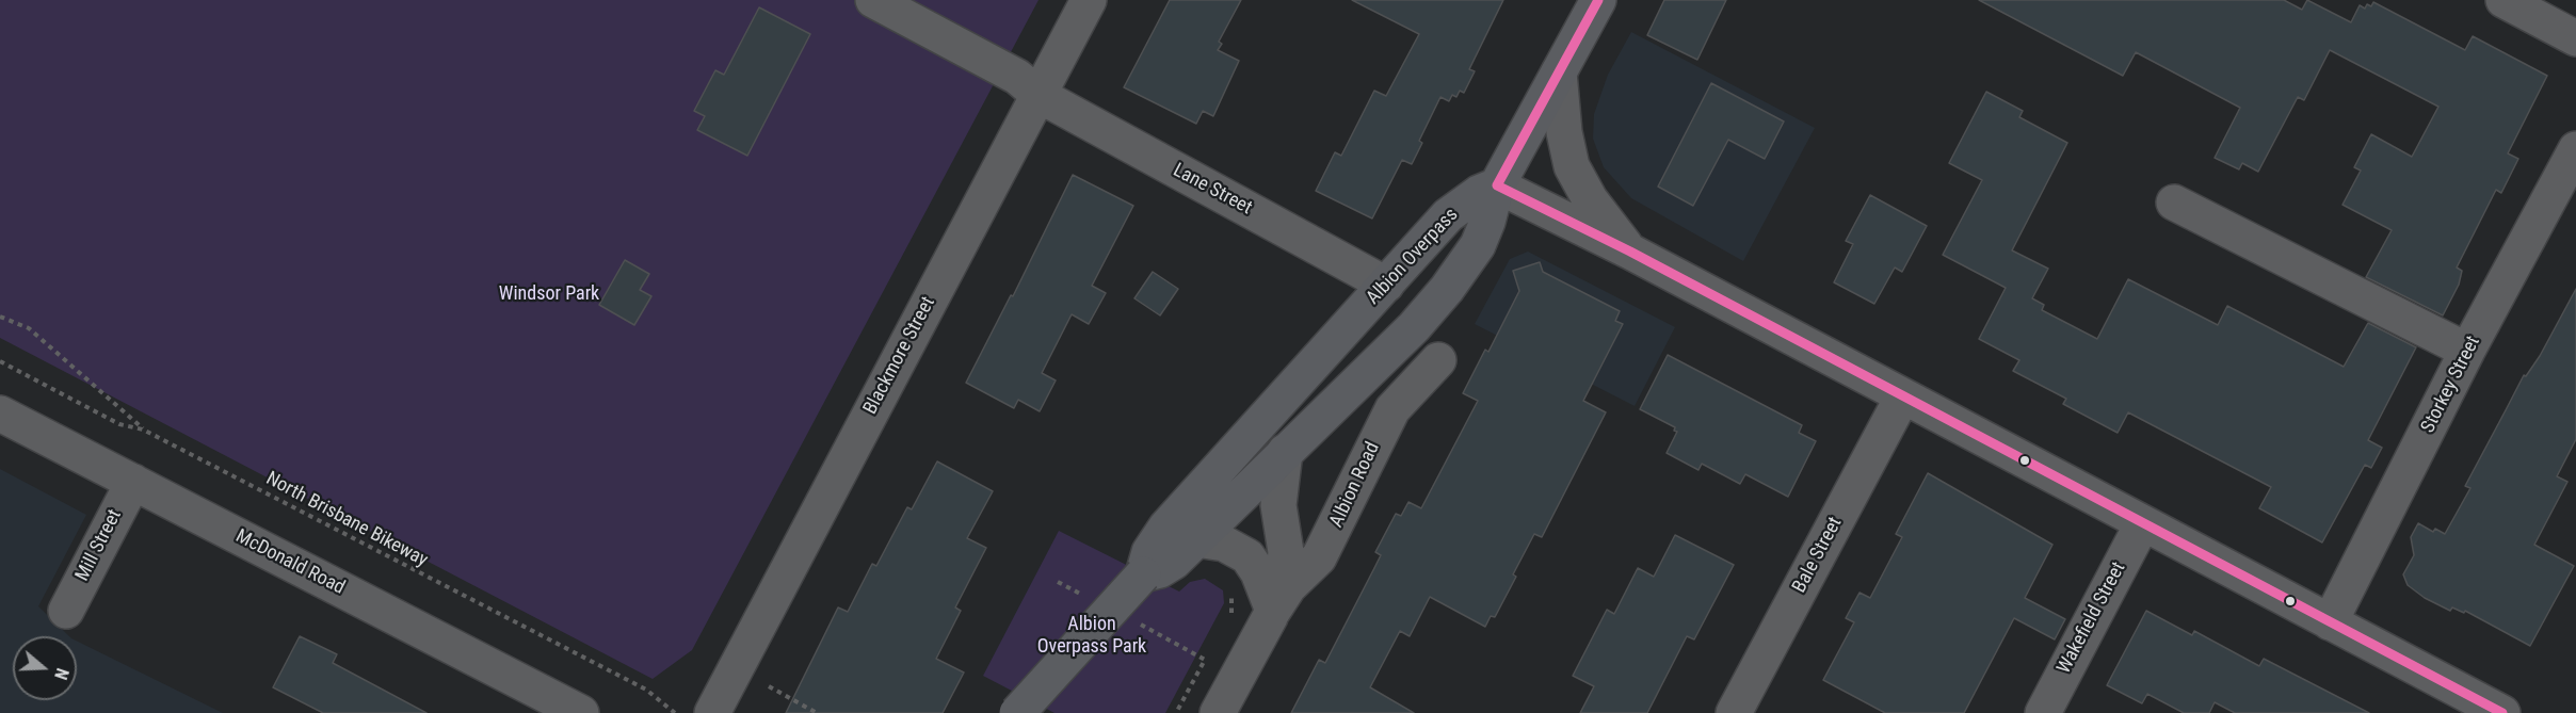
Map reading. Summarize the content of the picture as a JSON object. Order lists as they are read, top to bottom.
{
  "streets": {
    "main road": ["Albion Overpass"],
    "street": [
      "Lane Street",
      "Blackmore Street",
      "Storkey Street",
      "Albion Road",
      "Mill Street",
      "Bale Street",
      "McDonald Road",
      "Wakefield Street"
    ],
    "path": ["North Brisbane Bikeway"]
  },
  "crossings": [
    ["Lane Street", "Albion Overpass"],
    ["Lane Street", "Blackmore Street"],
    ["Albion Overpass", "Albion Road"],
    ["Mill Street", "McDonald Road"]
  ],
  "parks": ["Windsor Park", "Albion Overpass Park"],
  "north": "right"
}
